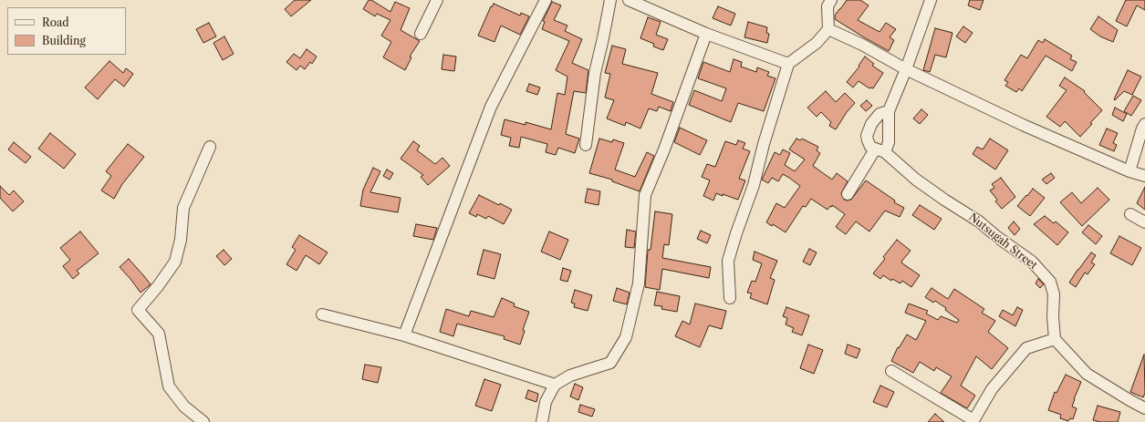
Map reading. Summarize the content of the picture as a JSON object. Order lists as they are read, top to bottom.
{
  "streets": {
    "street": ["Nutsugah Street"]
  },
  "legend": ["Road", "Building"]
}
